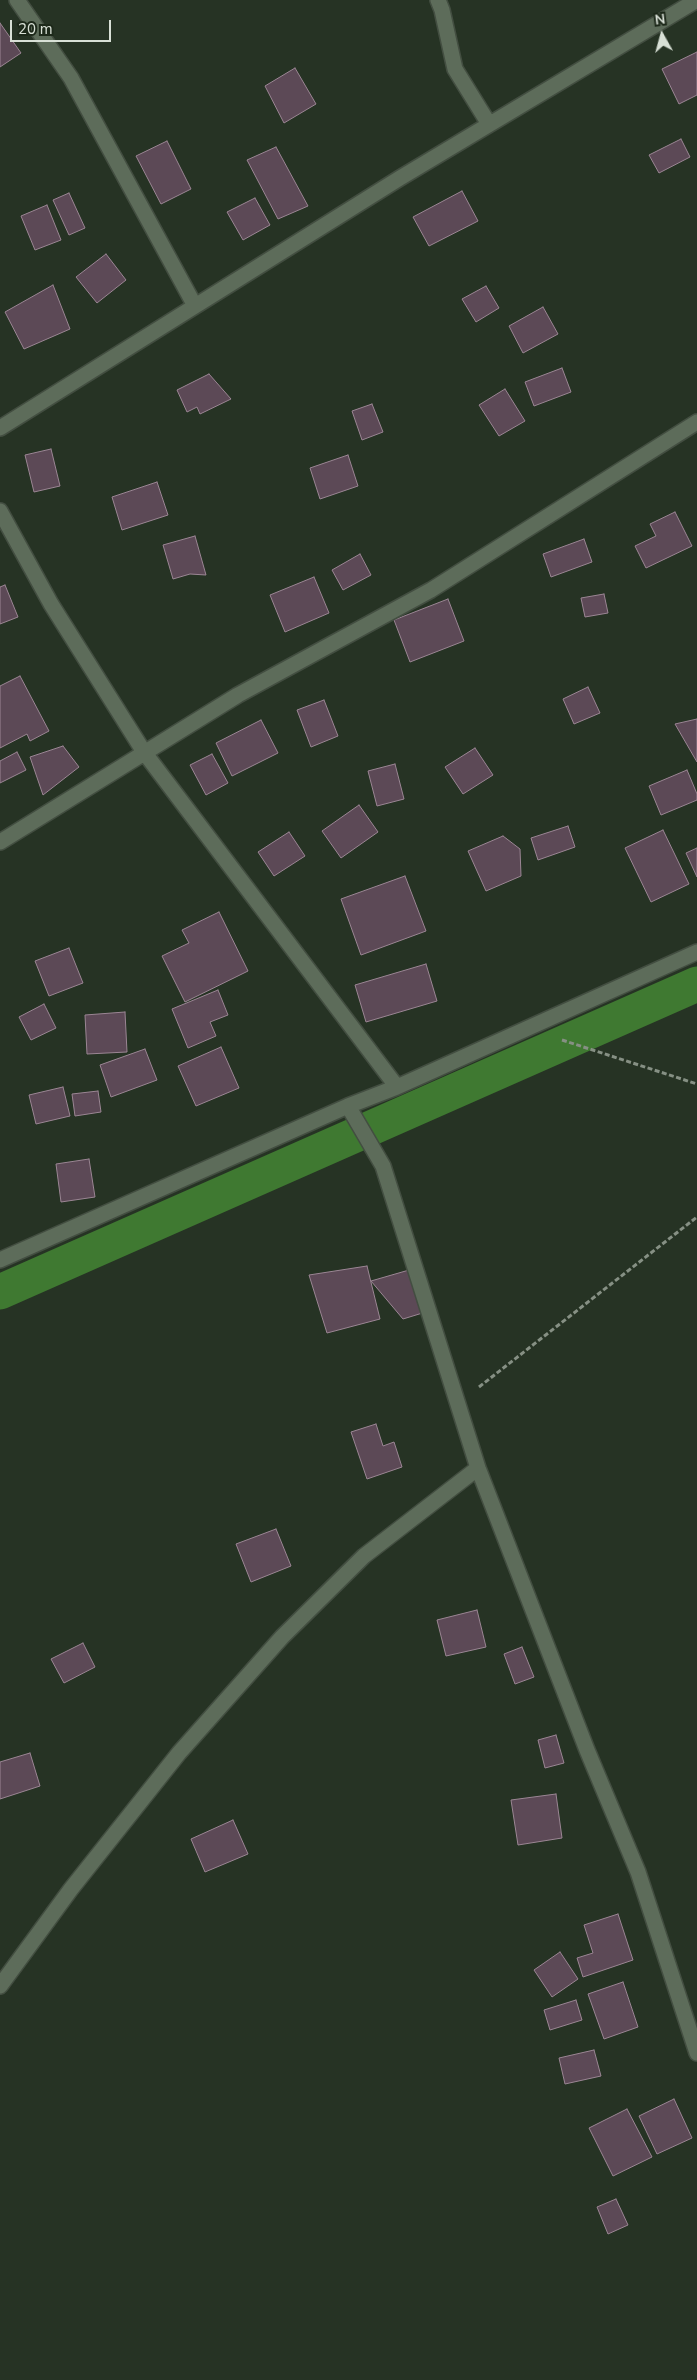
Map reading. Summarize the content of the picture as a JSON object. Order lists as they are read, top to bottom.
{
  "scale_bar": "20 m",
  "north": "top"
}
